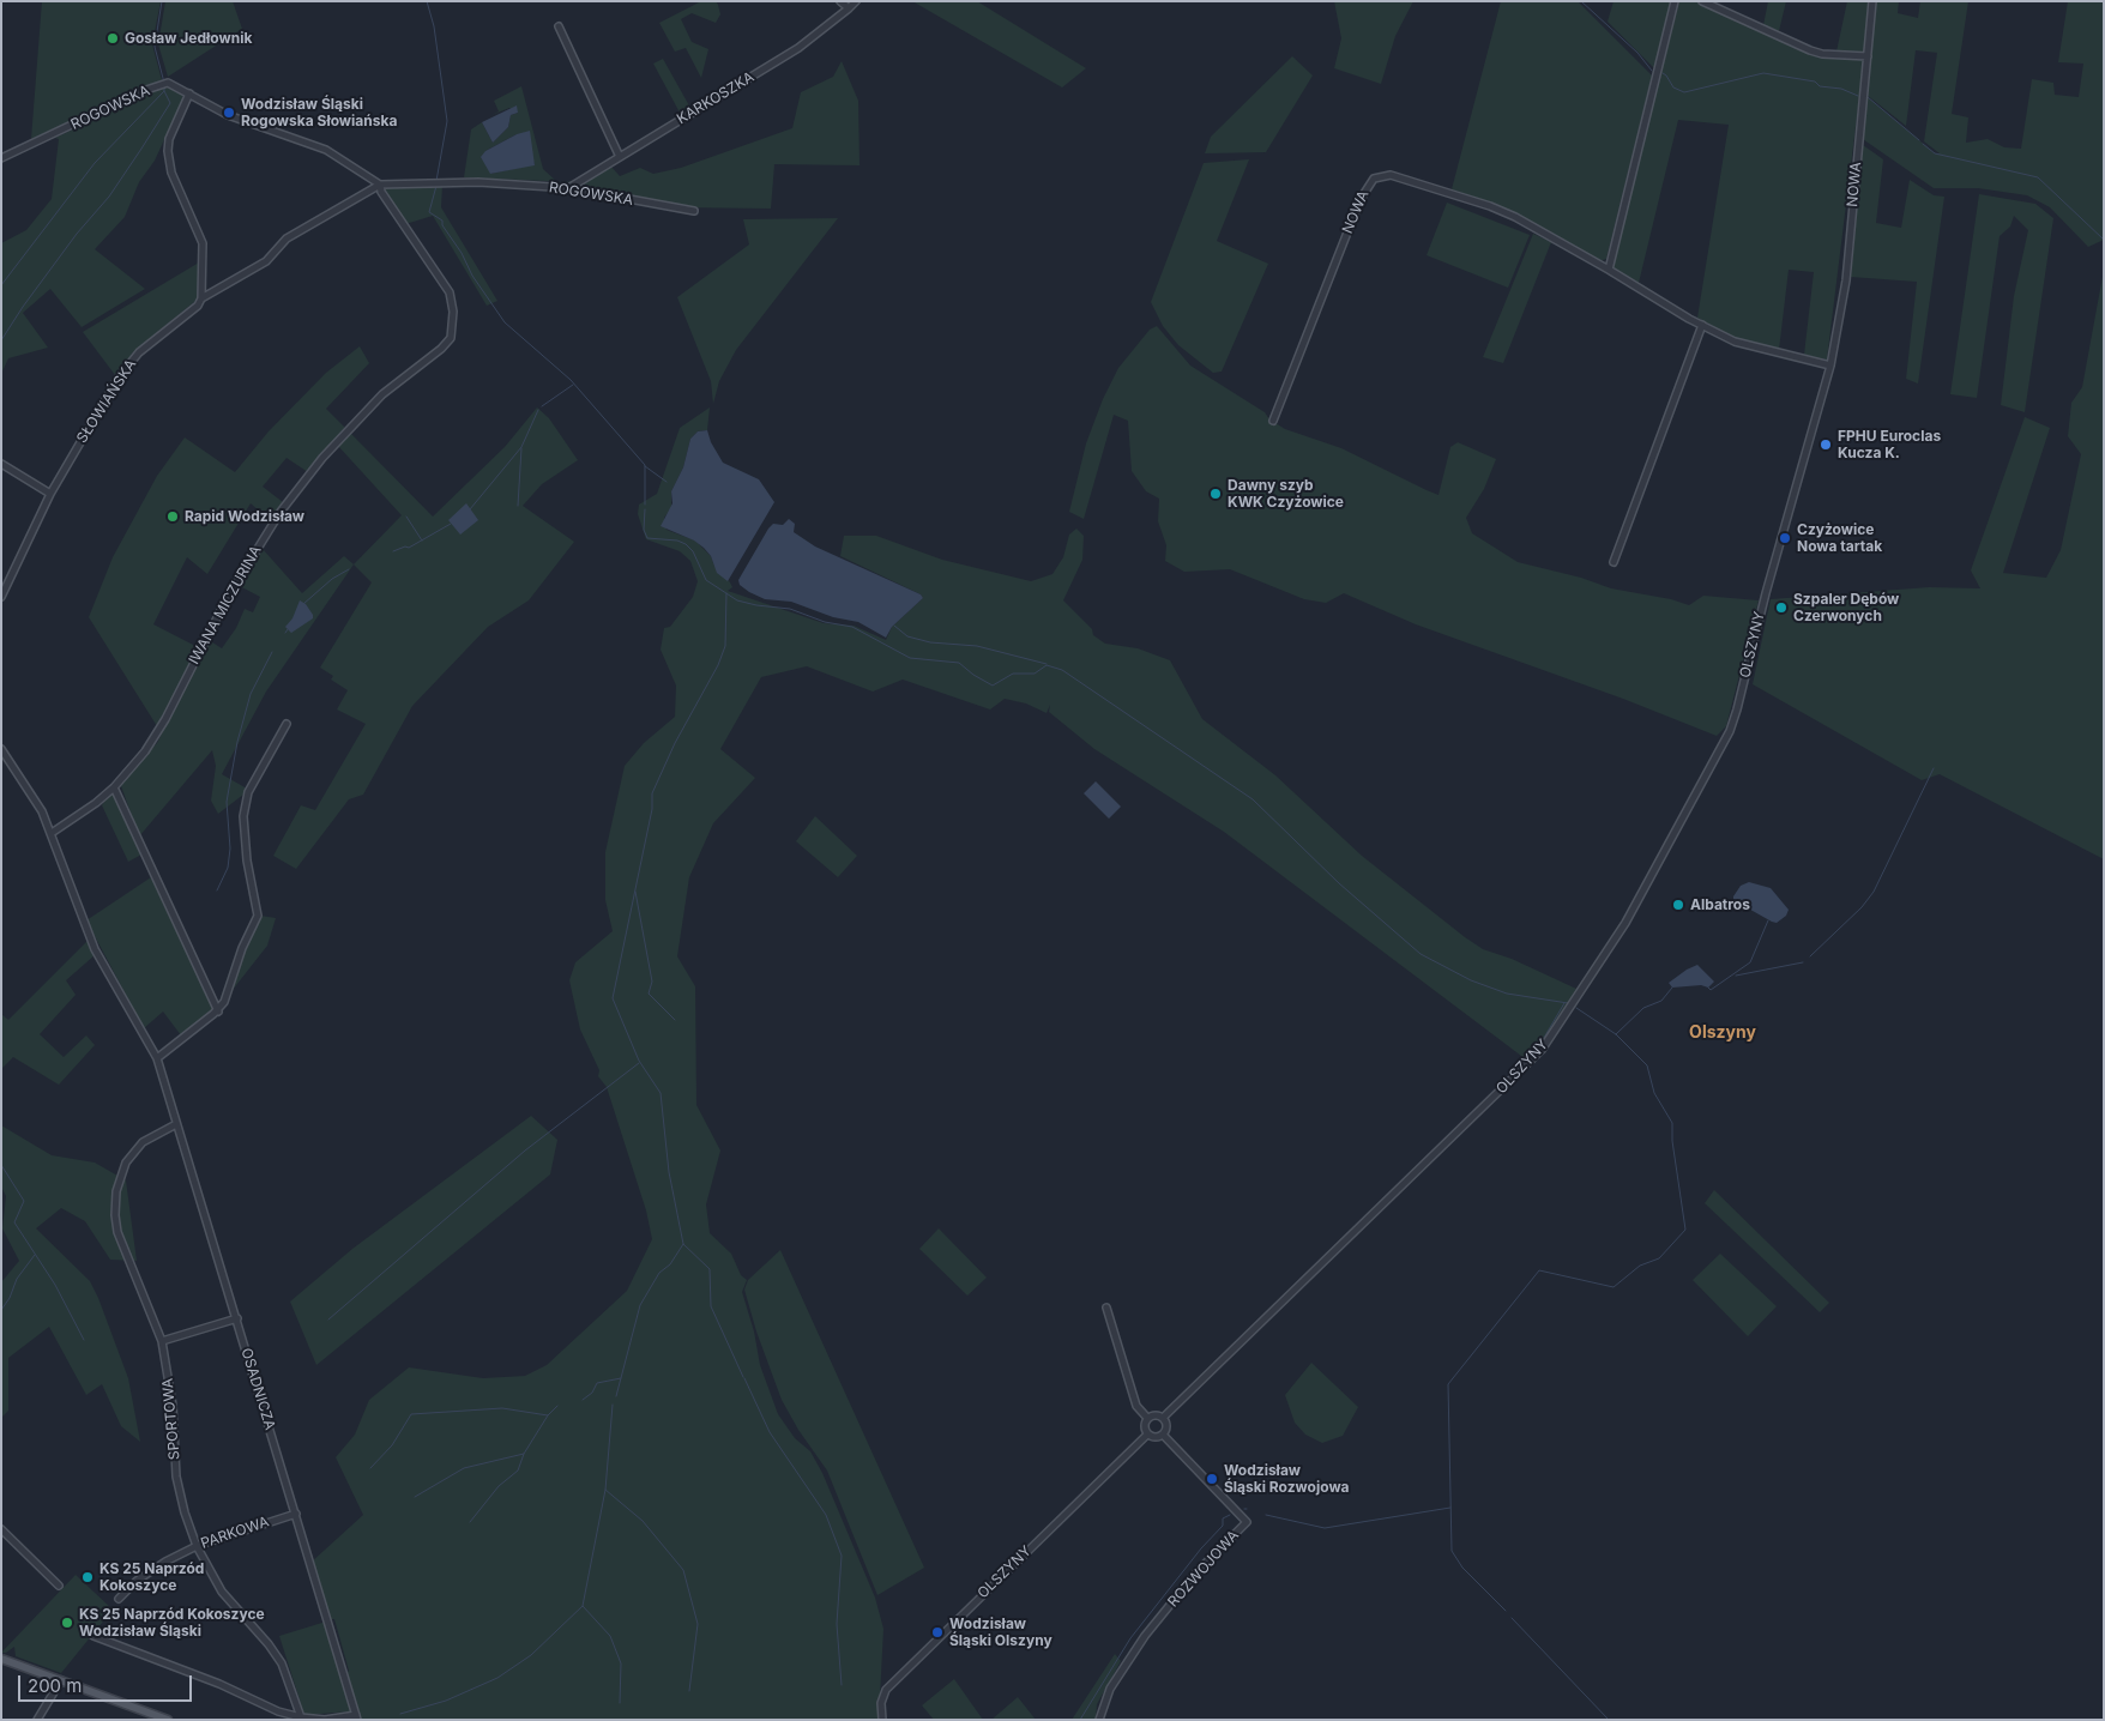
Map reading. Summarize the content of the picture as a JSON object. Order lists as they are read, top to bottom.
{
  "streets": {
    "street": [
      "KARKOSZKA",
      "ROGOWSKA",
      "NOWA",
      "SŁOWIAŃSKA",
      "IWANA MICZURINA",
      "OLSZYNY",
      "OSADNICZA",
      "SPORTOWA",
      "PARKOWA",
      "ROZWOJOWA"
    ]
  },
  "crossings": [
    ["KARKOSZKA", "ROGOWSKA"],
    ["ROGOWSKA", "SŁOWIAŃSKA"],
    ["ROGOWSKA", "IWANA MICZURINA"],
    ["NOWA", "OLSZYNY"],
    ["OLSZYNY", "ROZWOJOWA"],
    ["OSADNICZA", "SPORTOWA"],
    ["OSADNICZA", "PARKOWA"],
    ["SPORTOWA", "PARKOWA"]
  ],
  "districts": ["Olszyny"],
  "places": [
    "Gosław Jedłownik",
    "Wodzisław Śląski Rogowska Słowiańska",
    "FPHU Euroclas Kucza K.",
    "Dawny szyb KWK Czyżowice",
    "Rapid Wodzisław",
    "Czyżowice Nowa tartak",
    "Szpaler Dębów Czerwonych",
    "Albatros",
    "Wodzisław Śląski Rozwojowa",
    "KS 25 Naprzód Kokoszyce",
    "KS 25 Naprzód Kokoszyce Wodzisław Śląski",
    "Wodzisław Śląski Olszyny"
  ],
  "scale_bar": "200 m"
}
